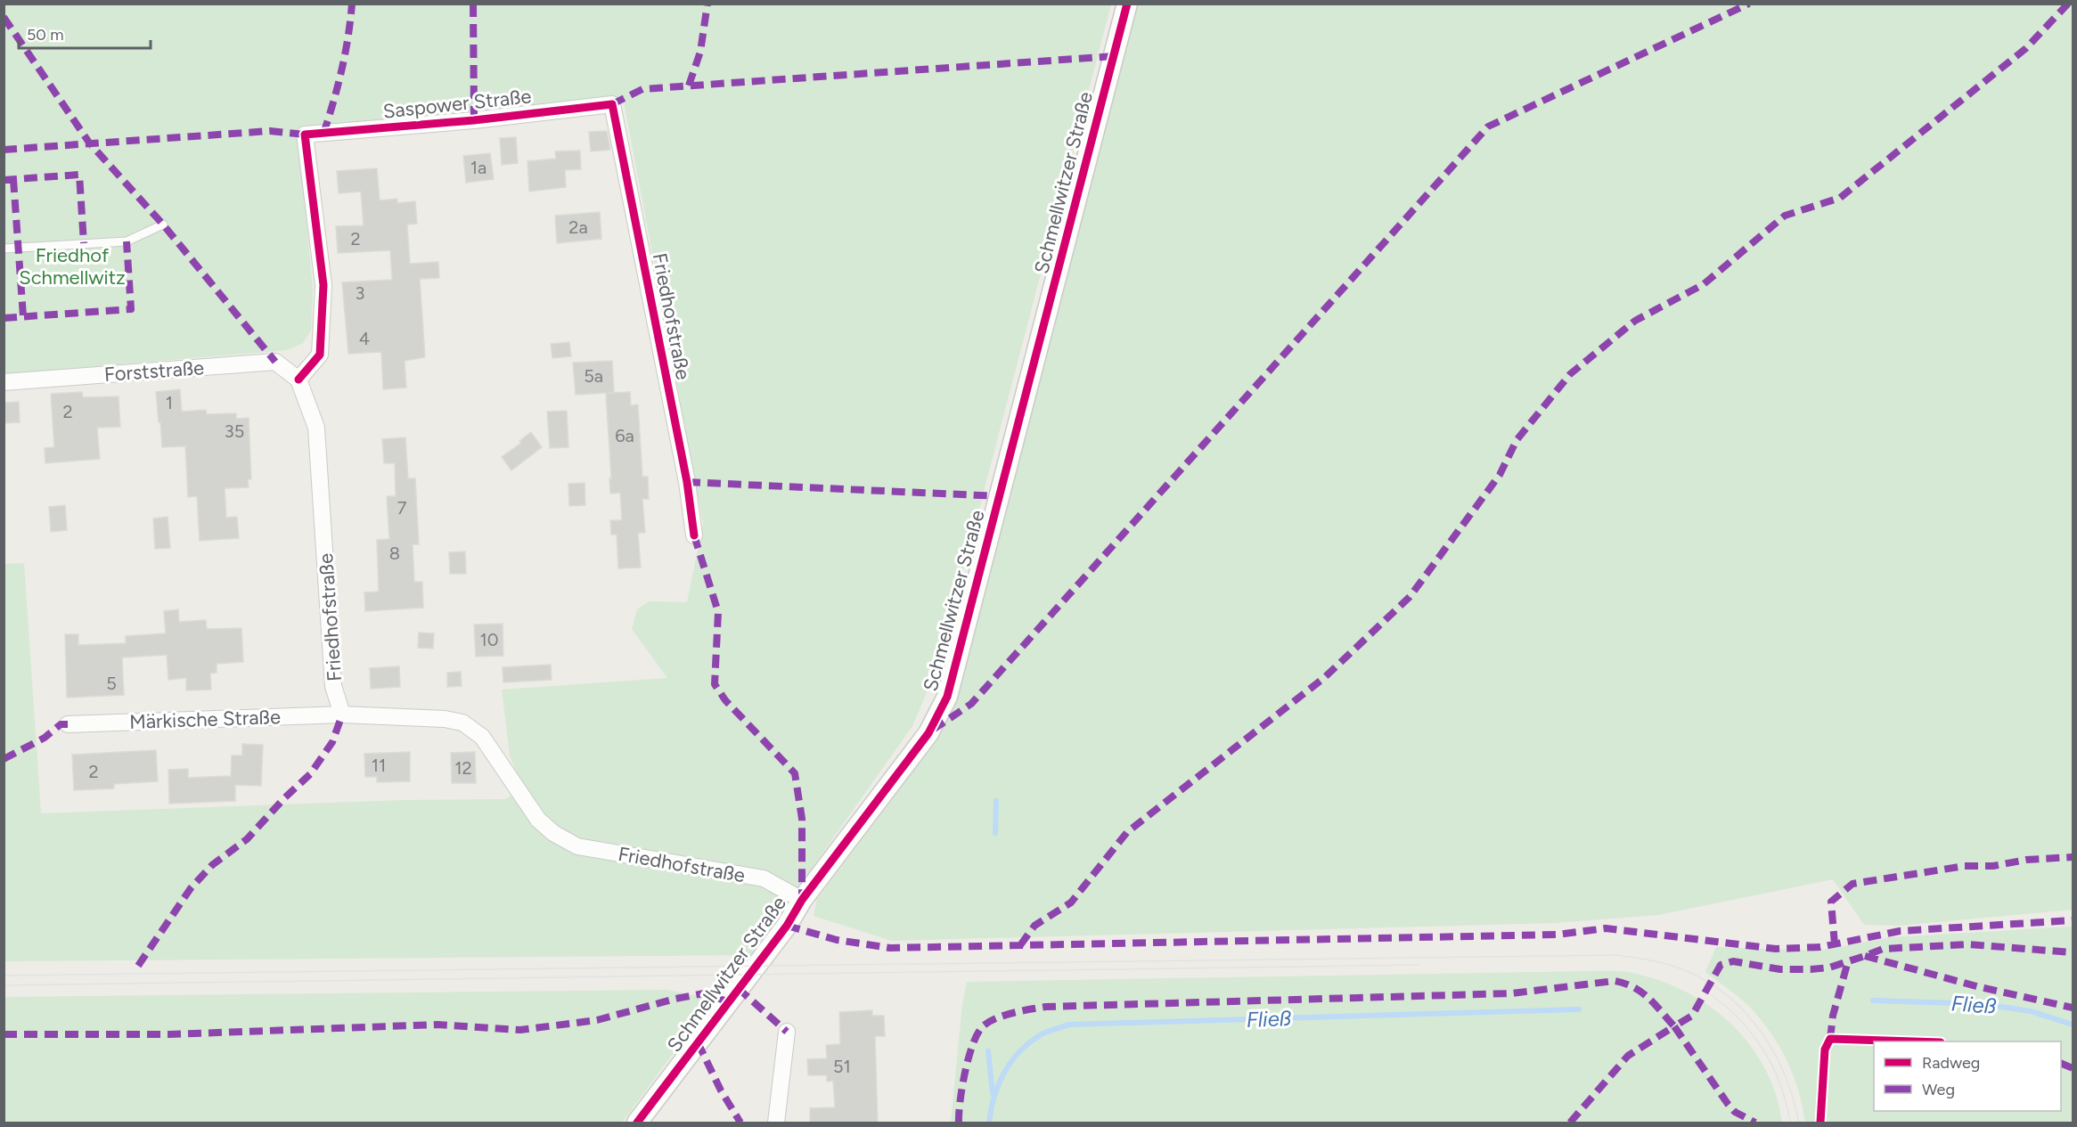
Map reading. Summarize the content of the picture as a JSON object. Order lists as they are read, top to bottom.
{
  "streets": {
    "street": [
      "Saspower Straße",
      "Schmellwitzer Straße",
      "Friedhofstraße",
      "Forststraße",
      "Märkische Straße"
    ]
  },
  "crossings": [
    ["Saspower Straße", "Friedhofstraße"],
    ["Saspower Straße", "Forststraße"],
    ["Schmellwitzer Straße", "Friedhofstraße"],
    ["Friedhofstraße", "Forststraße"],
    ["Friedhofstraße", "Märkische Straße"]
  ],
  "water": ["Fließ"],
  "parks": ["Friedhof Schmellwitz"],
  "house_numbers": [
    "1a",
    "2a",
    "2",
    "3",
    "4",
    "5a",
    "1",
    "2",
    "35",
    "6a",
    "7",
    "8",
    "10",
    "5",
    "11",
    "12",
    "2",
    "51"
  ],
  "legend": ["Radweg", "Weg"],
  "scale_bar": "50 m"
}
